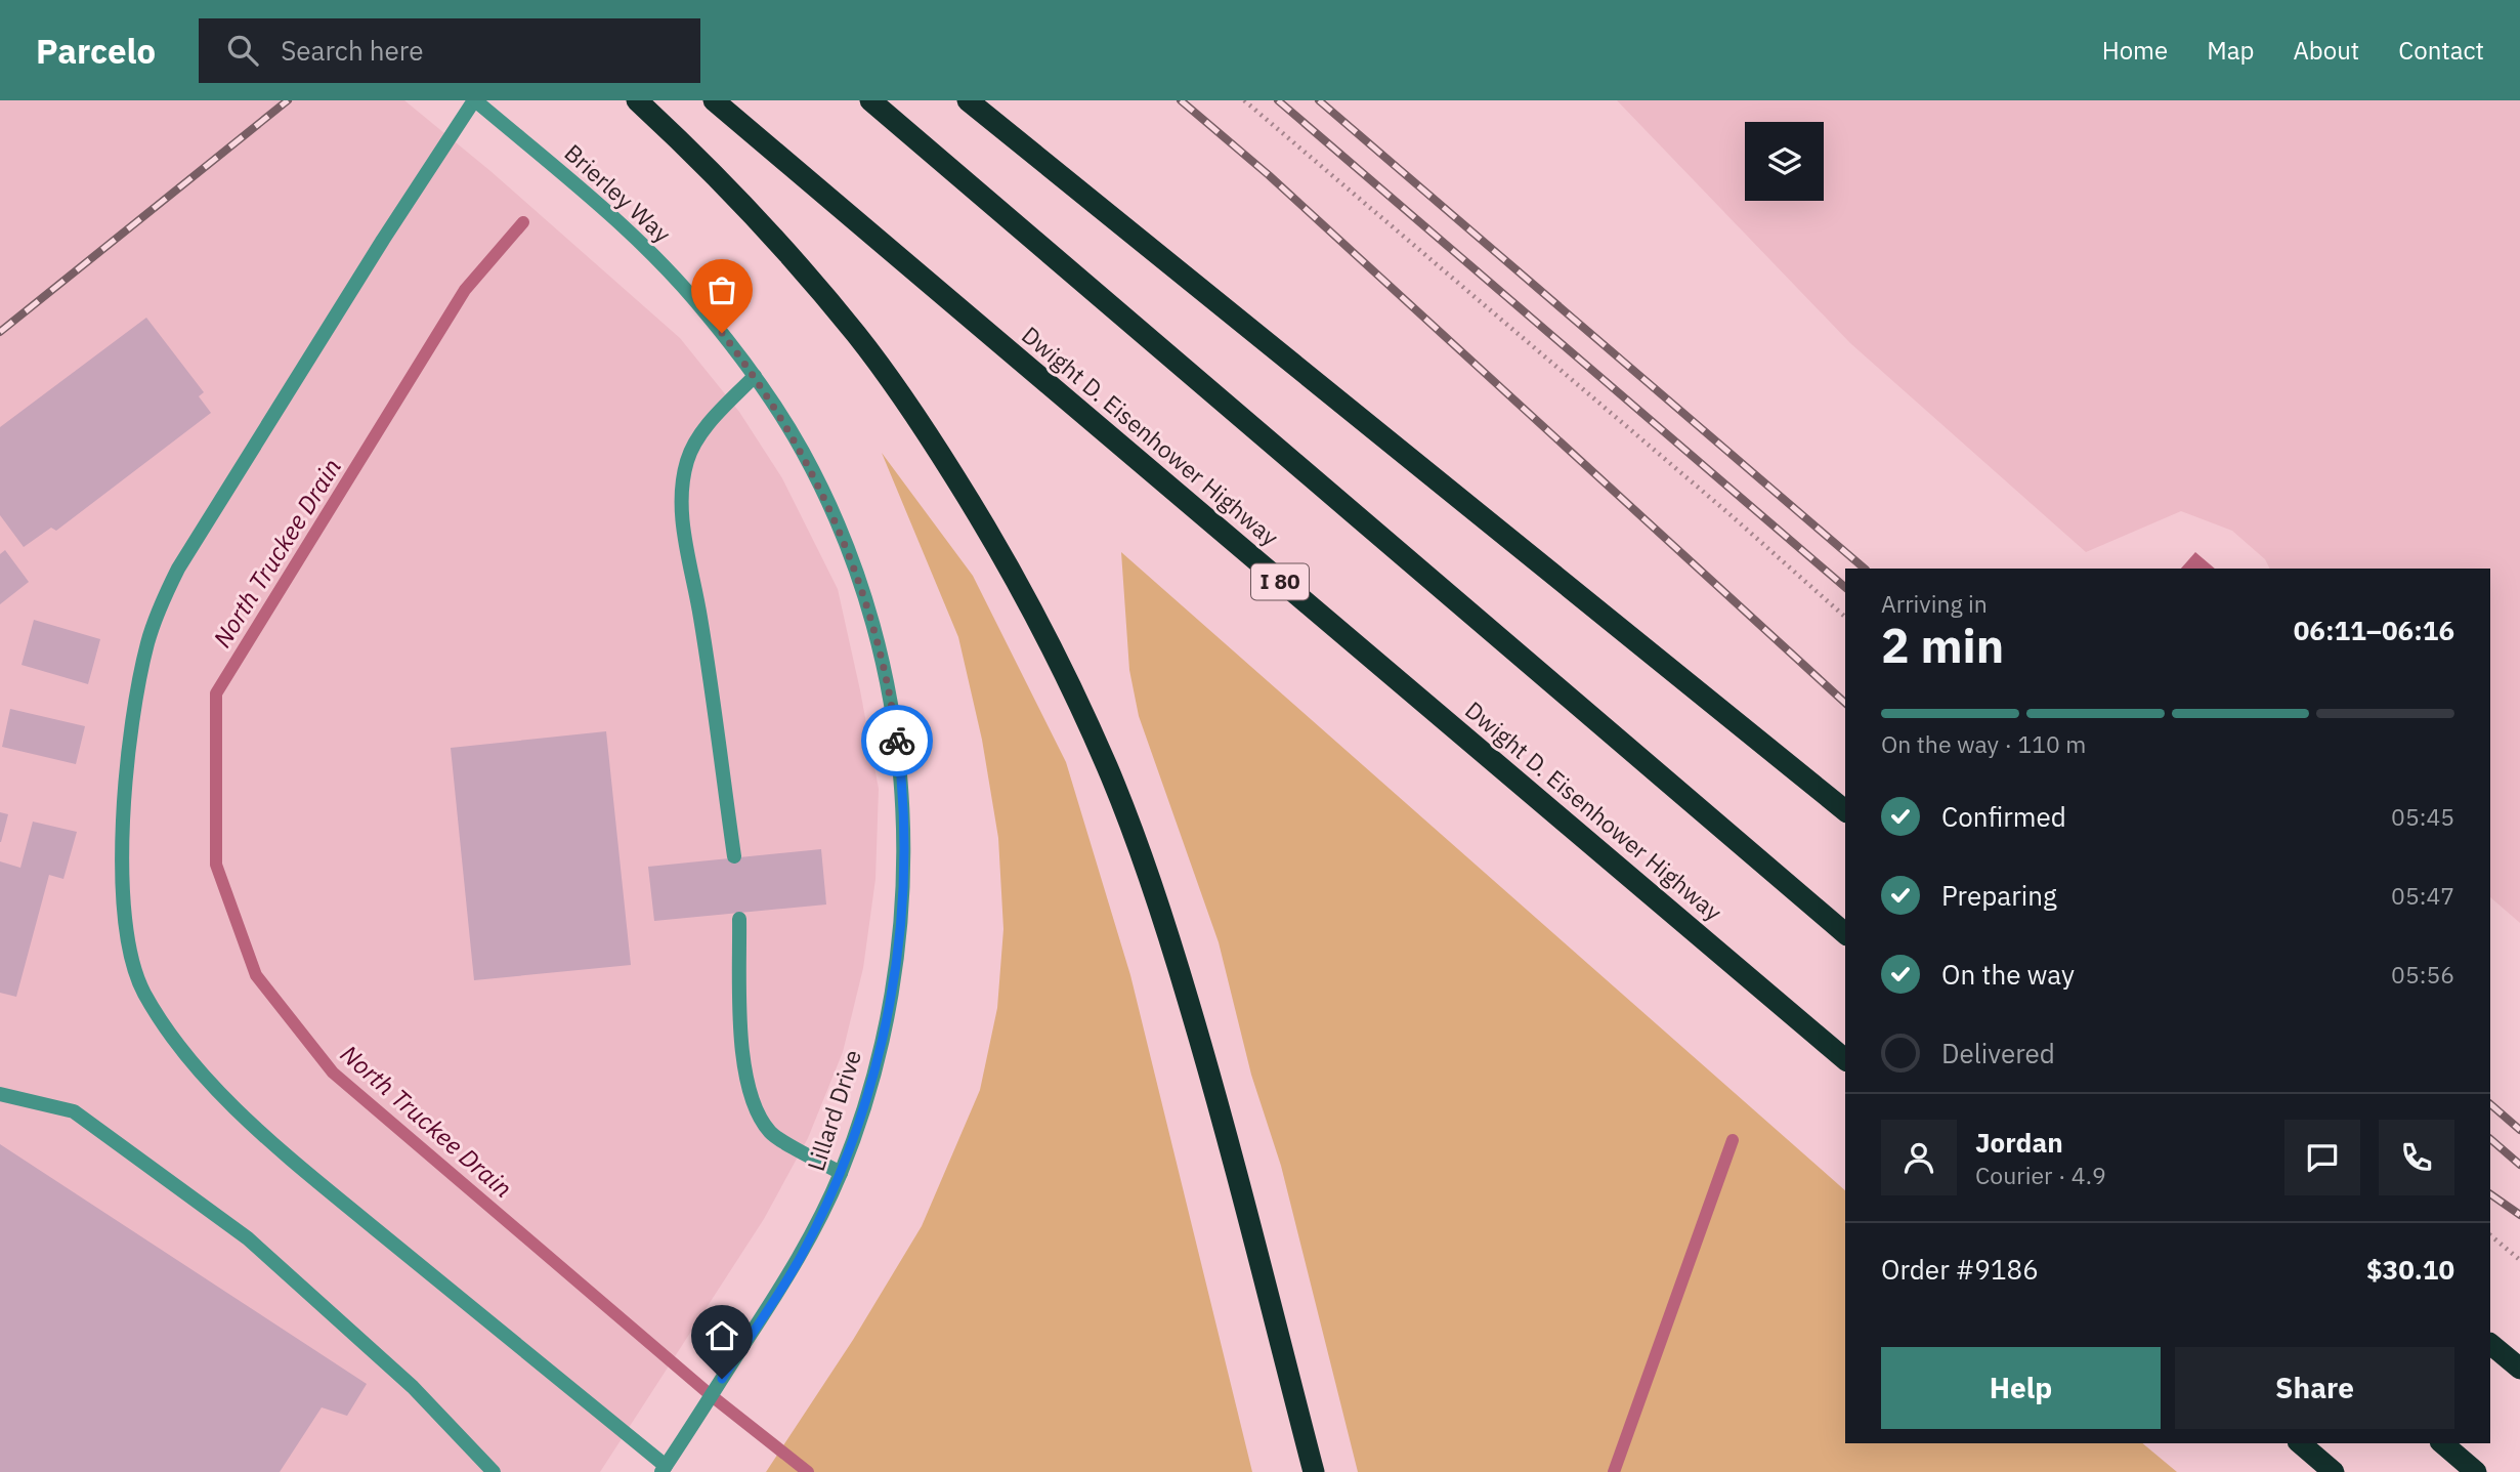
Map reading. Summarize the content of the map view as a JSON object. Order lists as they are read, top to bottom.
{
  "streets": {
    "highway": ["Dwight D. Eisenhower Highway", "I 80"],
    "street": ["Brierley Way", "Lillard Drive"]
  },
  "crossings": [
    ["Brierley Way", "Lillard Drive"]
  ],
  "water": ["North Truckee Drain"],
  "page": {
    "header": "Parcelo",
    "search": "Search here",
    "nav": [
      "Home",
      "Map",
      "About",
      "Contact"
    ],
    "heading": ["2 min", "Arriving in", "06:11–06:16"],
    "panel": [
      "Jordan",
      "Courier · 4.9",
      "Order #9186",
      "$30.10"
    ],
    "bar": "On the way · 110 m",
    "list": [
      ["Confirmed", "05:45"],
      ["Preparing", "05:47"],
      ["On the way", "05:56"],
      "Delivered"
    ],
    "buttons": ["Help", "Share"]
  }
}
